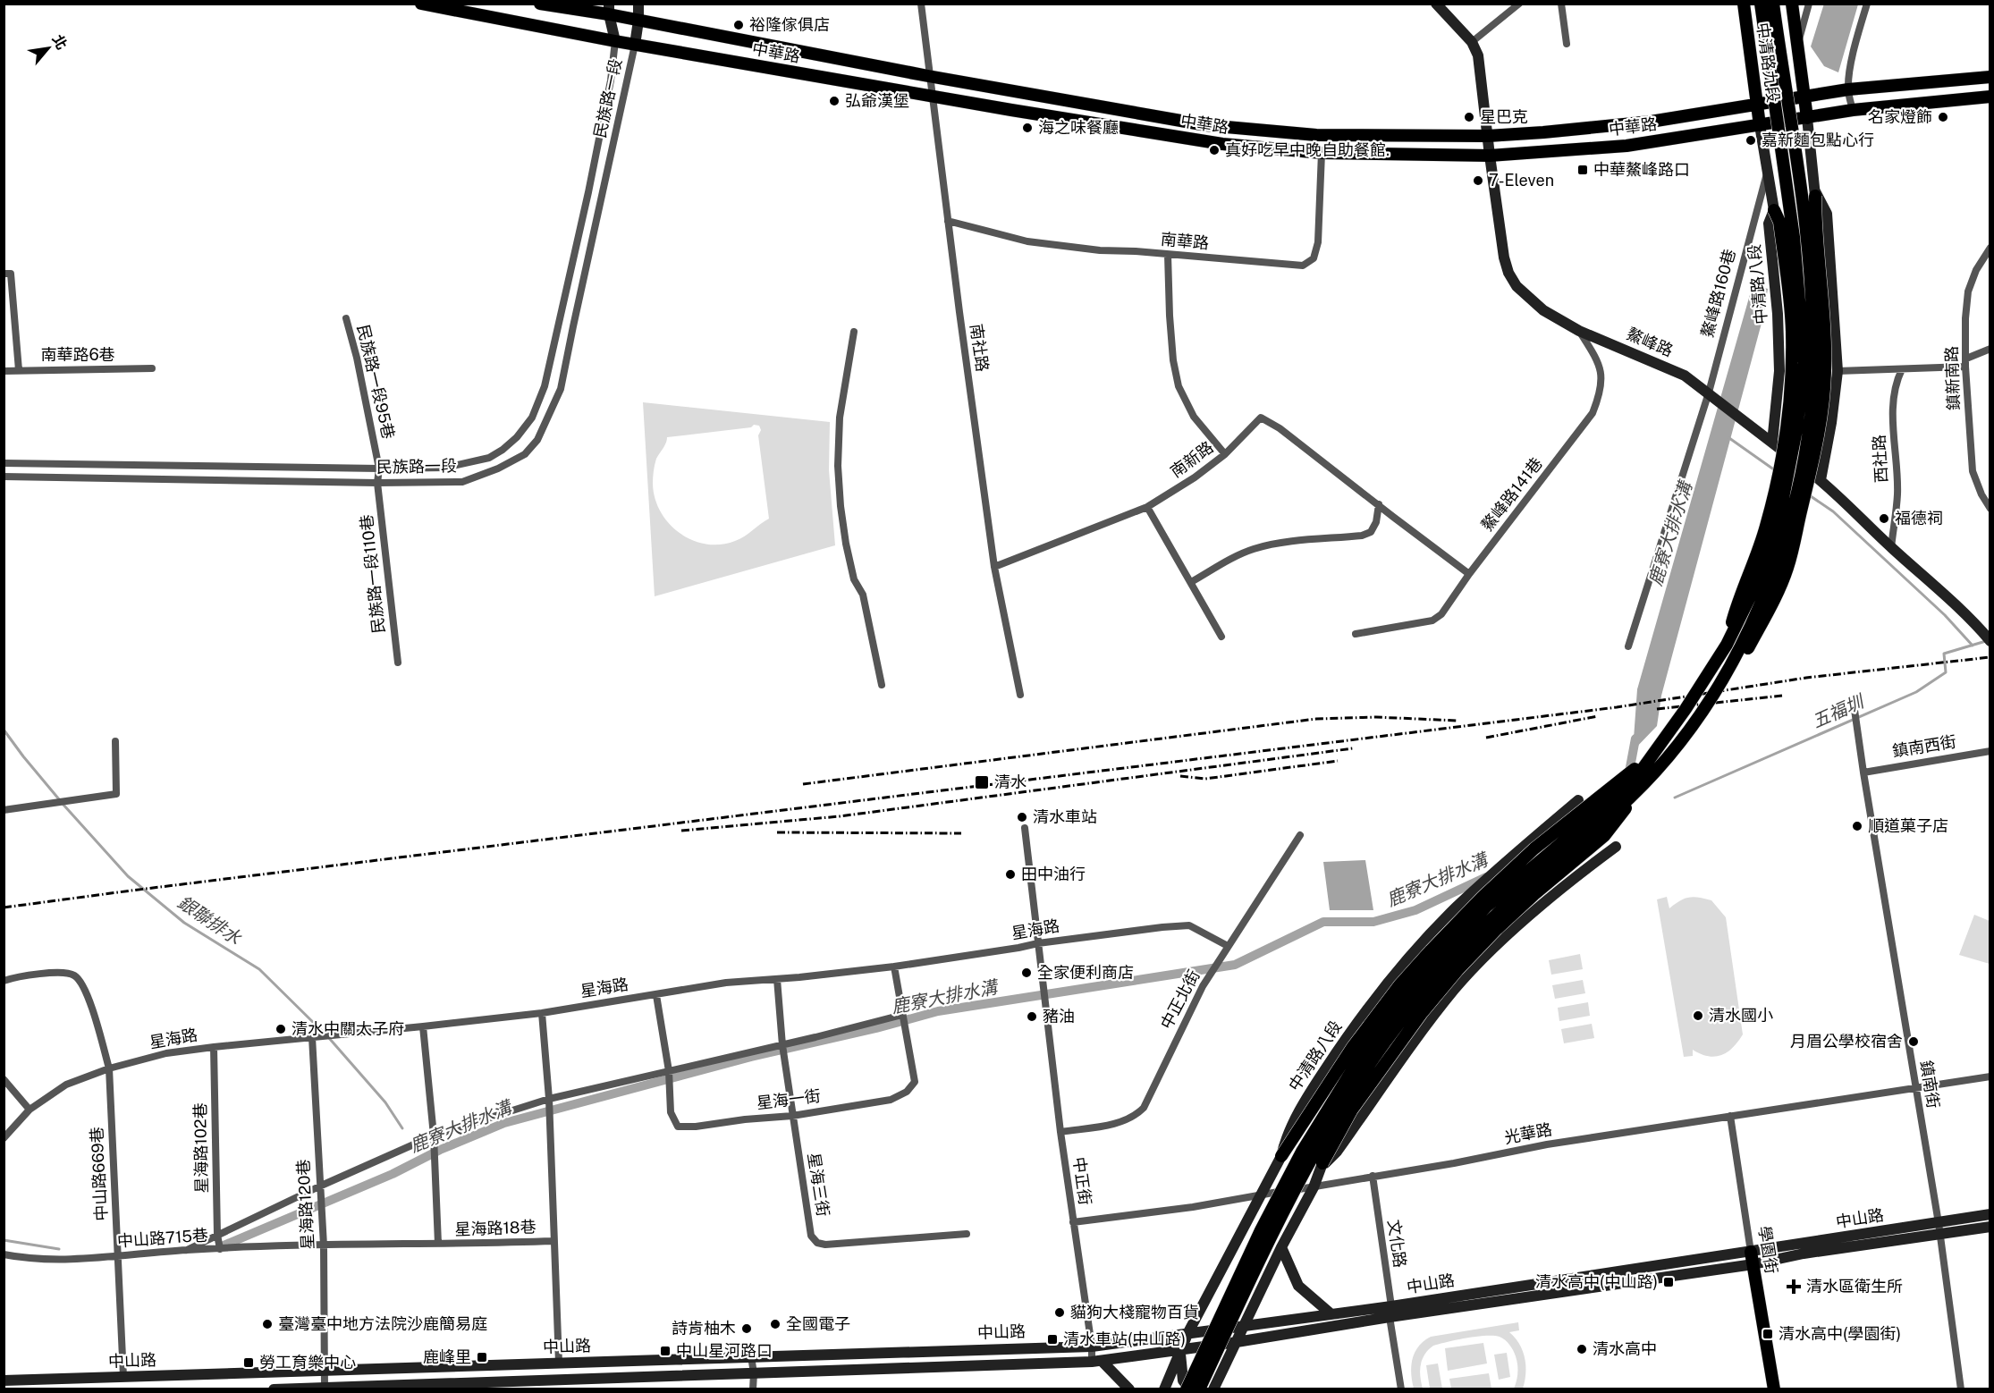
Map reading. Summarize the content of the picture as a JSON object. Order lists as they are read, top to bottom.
{
  "streets": {
    "main road": ["中華路", "中清路九段", "學園街"],
    "street": [
      "民族路一段",
      "南華路",
      "中清路八段",
      "鰲峰路160巷",
      "鰲峰路",
      "南社路",
      "南華路6巷",
      "鎮新南路",
      "民族路一段95巷",
      "西社路",
      "南新路",
      "鰲峰路141巷",
      "民族路一段110巷",
      "鎮南西街",
      "星海路",
      "中正北街",
      "鎮南街",
      "星海一街",
      "光華路",
      "星海路102巷",
      "中山路669巷",
      "中正街",
      "星海三街",
      "星海路120巷",
      "中山路",
      "星海路18巷",
      "中山路715巷",
      "文化路"
    ]
  },
  "crossings": [
    ["中華路", "中清路九段"],
    ["中華路", "民族路一段"],
    ["中華路", "南華路"],
    ["中華路", "中清路八段"],
    ["中華路", "鰲峰路"],
    ["中華路", "南社路"],
    ["中清路九段", "中清路八段"],
    ["民族路一段", "民族路一段95巷"],
    ["民族路一段", "民族路一段110巷"],
    ["南華路", "南社路"],
    ["中清路八段", "鰲峰路160巷"],
    ["中清路八段", "鰲峰路"],
    ["中清路八段", "光華路"],
    ["中清路八段", "中山路"],
    ["鰲峰路160巷", "鰲峰路"],
    ["鰲峰路", "西社路"],
    ["鰲峰路", "鰲峰路141巷"],
    ["南社路", "南新路"],
    ["民族路一段95巷", "民族路一段110巷"],
    ["鎮南西街", "鎮南街"],
    ["星海路", "中正北街"],
    ["星海路", "星海一街"],
    ["星海路", "星海路102巷"],
    ["星海路", "中山路669巷"],
    ["星海路", "中正街"],
    ["星海路", "星海三街"],
    ["星海路", "星海路120巷"],
    ["中正北街", "中正街"],
    ["鎮南街", "光華路"],
    ["鎮南街", "中山路"],
    ["星海一街", "星海三街"],
    ["光華路", "中正街"],
    ["光華路", "文化路"],
    ["光華路", "學園街"],
    ["星海路102巷", "中山路715巷"],
    ["中山路669巷", "中山路"],
    ["中山路669巷", "中山路715巷"],
    ["中正街", "中山路"],
    ["星海路120巷", "中山路"],
    ["星海路120巷", "星海路18巷"],
    ["星海路120巷", "中山路715巷"],
    ["中山路", "文化路"],
    ["中山路", "學園街"],
    ["星海路18巷", "中山路715巷"]
  ],
  "water": ["鹿寮大排水溝", "五福圳", "銀聯排水"],
  "places": {
    "other": [
      "裕隆傢俱店",
      "弘爺漢堡",
      "星巴克",
      "名家燈飾",
      "海之味餐廳",
      "嘉新麵包點心行",
      "真好吃早中晚自助餐館.",
      "7-Eleven",
      "福德祠",
      "清水車站",
      "順道菓子店",
      "田中油行",
      "全家便利商店",
      "清水國小",
      "豬油",
      "清水中關太子府",
      "月眉公學校宿舍",
      "貓狗大棧寵物百貨",
      "臺灣臺中地方法院沙鹿簡易庭",
      "全國電子",
      "詩肯柚木",
      "清水高中"
    ],
    "transit": [
      "中華鰲峰路口",
      "清水",
      "清水高中(中山路)",
      "清水高中(學園街)",
      "清水車站(中山路)",
      "中山星河路口",
      "鹿峰里",
      "勞工育樂中心"
    ],
    "health": ["清水區衛生所"]
  },
  "north": "top right"
}
